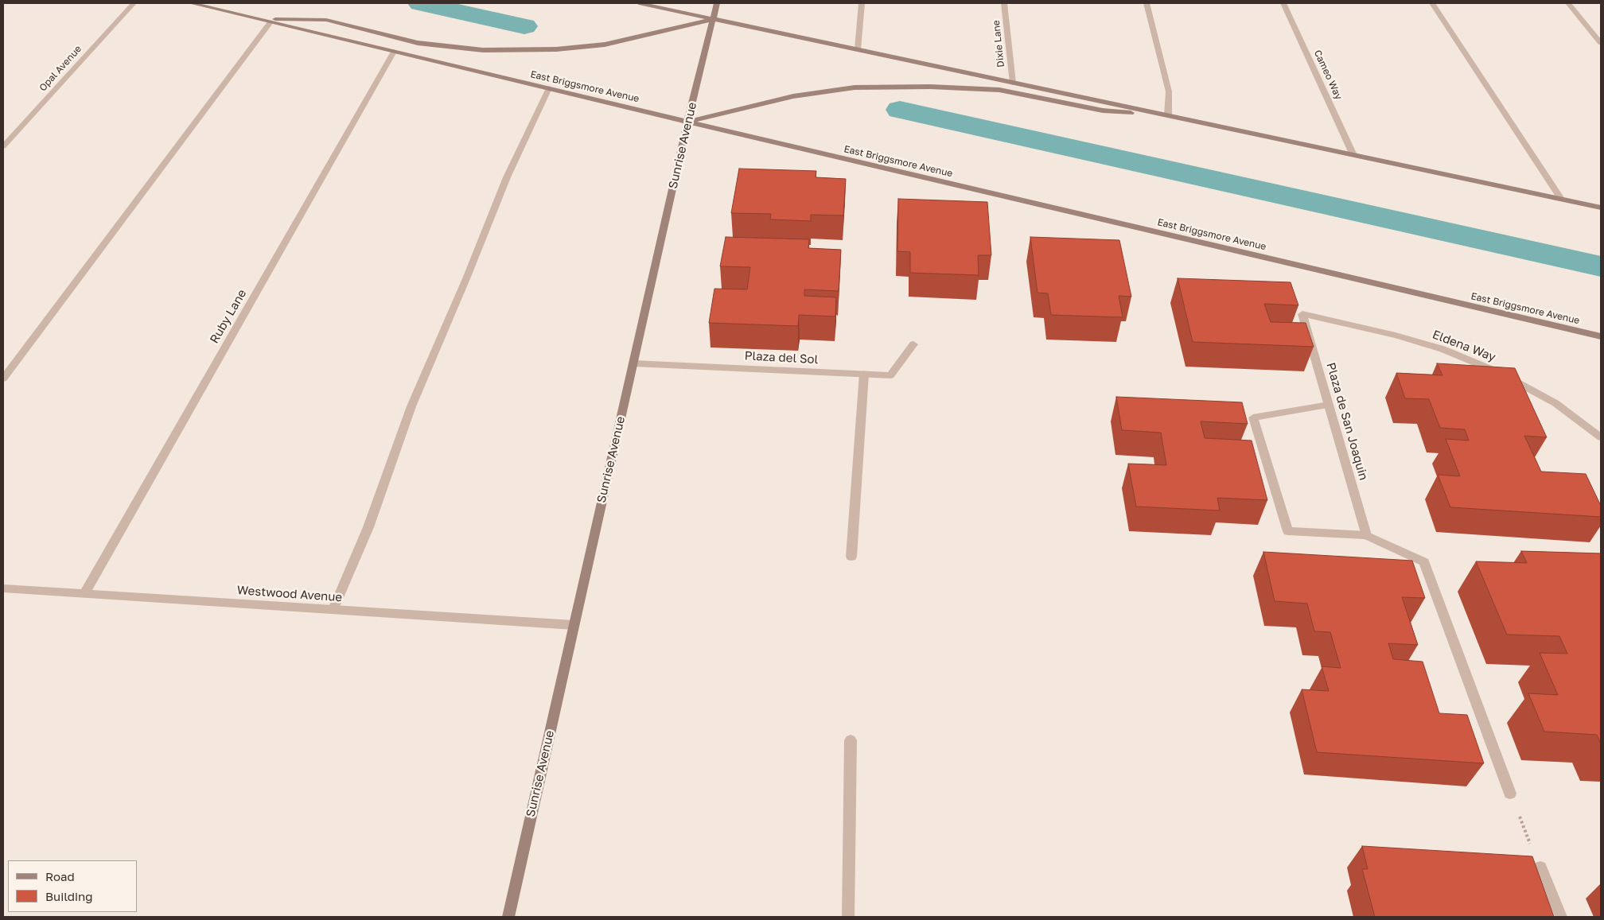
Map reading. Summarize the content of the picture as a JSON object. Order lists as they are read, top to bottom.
{
  "streets": {
    "main road": ["East Briggsmore Avenue", "Sunrise Avenue"],
    "street": [
      "Dixie Lane",
      "Opal Avenue",
      "Cameo Way",
      "Ruby Lane",
      "Eldena Way",
      "Plaza del Sol",
      "Plaza de San Joaquin",
      "Westwood Avenue"
    ]
  },
  "crossings": [
    ["East Briggsmore Avenue", "Sunrise Avenue"],
    ["East Briggsmore Avenue", "Ruby Lane"],
    ["Sunrise Avenue", "Plaza del Sol"],
    ["Sunrise Avenue", "Westwood Avenue"],
    ["Ruby Lane", "Westwood Avenue"],
    ["Eldena Way", "Plaza de San Joaquin"]
  ],
  "legend": ["Road", "Building"]
}
